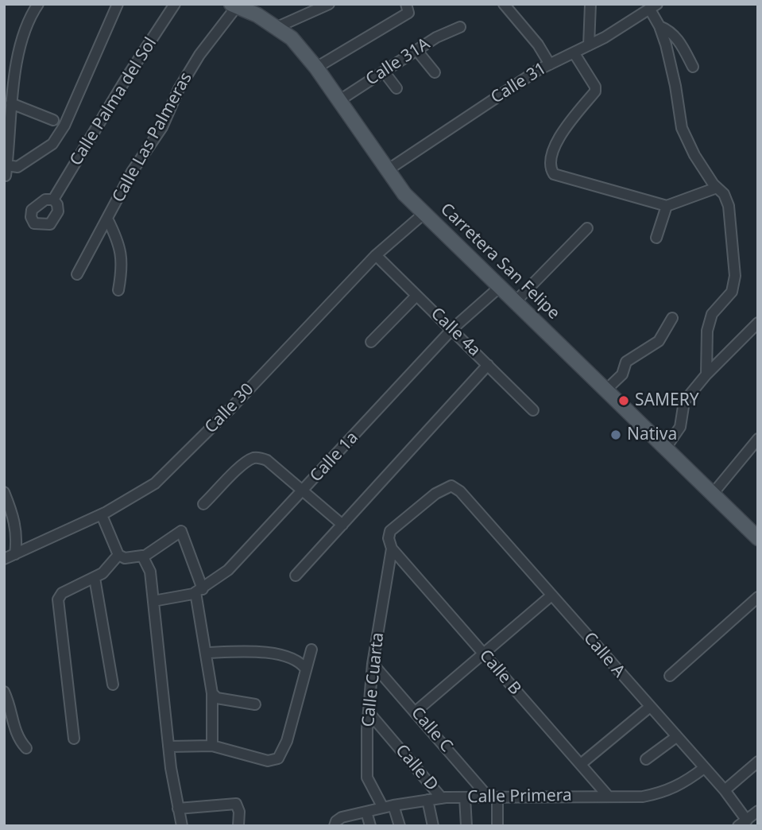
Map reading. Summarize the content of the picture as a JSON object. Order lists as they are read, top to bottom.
{
  "streets": {
    "main road": ["Carretera San Felipe"],
    "street": [
      "Calle 31A",
      "Calle 31",
      "Calle Palma del Sol",
      "Calle Las Palmeras",
      "Calle 4a",
      "Calle 30",
      "Calle 1a",
      "Calle A",
      "Calle B",
      "Calle Cuarta",
      "Calle C",
      "Calle D",
      "Calle Primera"
    ]
  },
  "crossings": [
    ["Calle 31A", "Carretera San Felipe"],
    ["Calle 31", "Carretera San Felipe"],
    ["Calle Las Palmeras", "Carretera San Felipe"],
    ["Carretera San Felipe", "Calle 30"],
    ["Carretera San Felipe", "Calle 1a"],
    ["Calle 4a", "Calle 30"],
    ["Calle 4a", "Calle 1a"],
    ["Calle A", "Calle Cuarta"],
    ["Calle A", "Calle Primera"],
    ["Calle B", "Calle Cuarta"],
    ["Calle B", "Calle Primera"],
    ["Calle Cuarta", "Calle C"],
    ["Calle Cuarta", "Calle D"],
    ["Calle Cuarta", "Calle Primera"],
    ["Calle C", "Calle Primera"],
    ["Calle D", "Calle Primera"]
  ],
  "places": ["SAMERY", "Nativa"]
}
